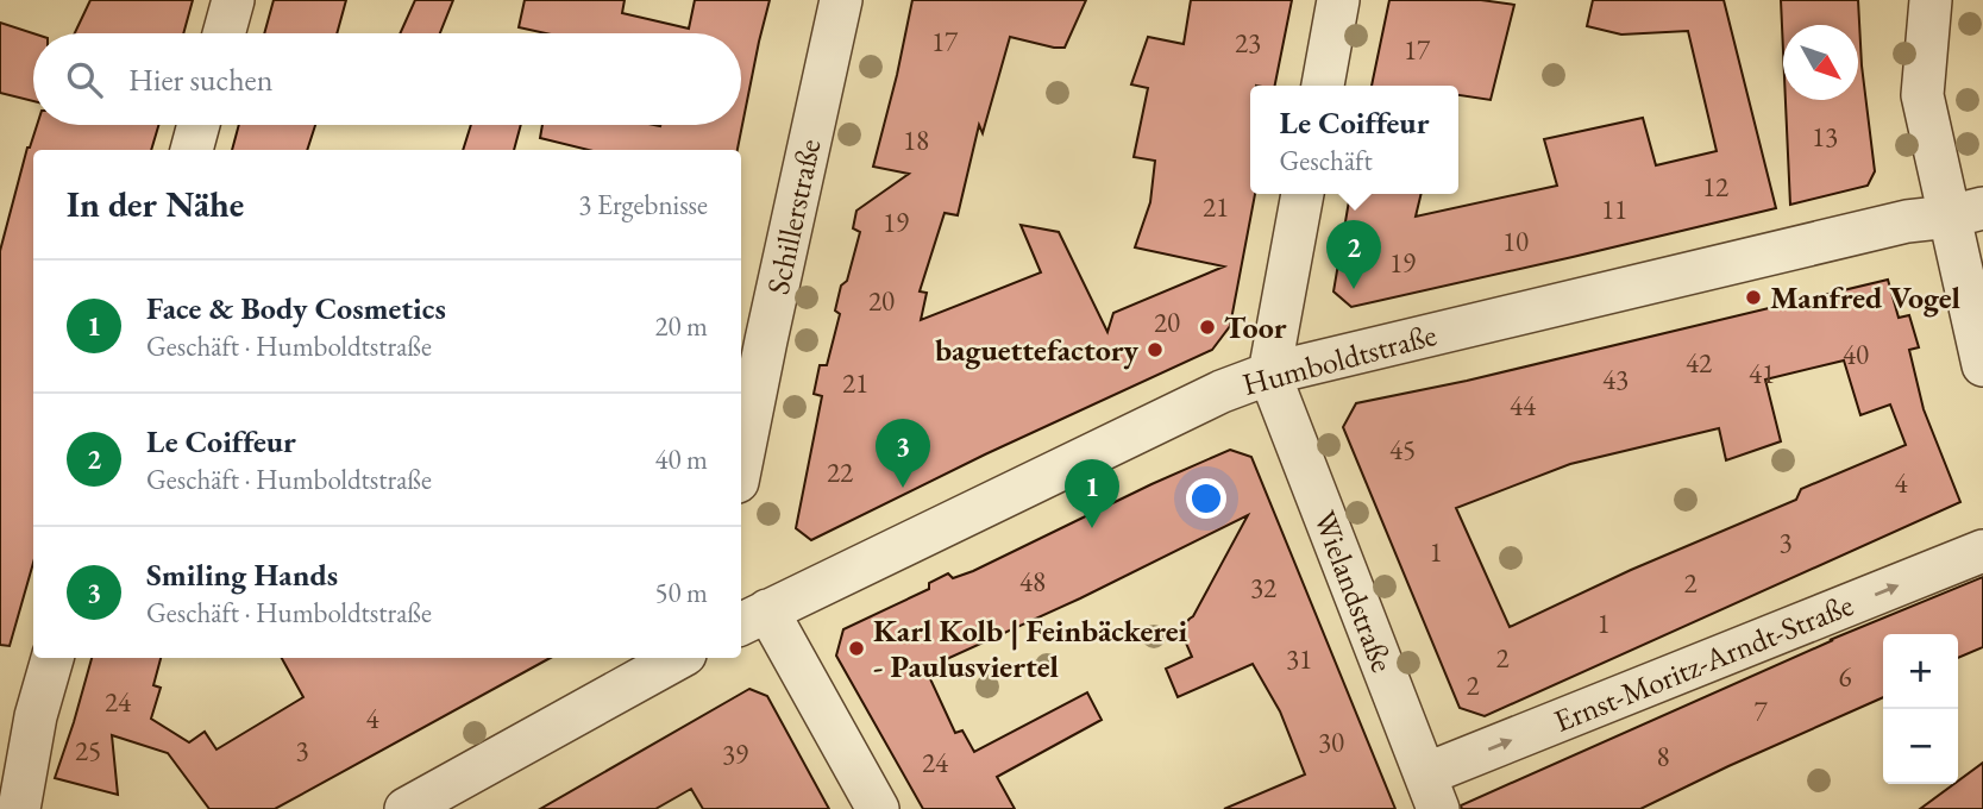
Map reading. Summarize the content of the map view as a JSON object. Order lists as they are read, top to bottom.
{
  "streets": {
    "street": [
      "Schillerstraße",
      "Humboldtstraße",
      "Wielandstraße",
      "Ernst-Moritz-Arndt-Straße"
    ]
  },
  "crossings": [
    ["Humboldtstraße", "Wielandstraße"],
    ["Wielandstraße", "Ernst-Moritz-Arndt-Straße"]
  ],
  "one_way": ["Ernst-Moritz-Arndt-Straße"],
  "places": [
    "Manfred Vogel",
    "Toor",
    "baguettefactory",
    "Karl Kolb | Feinbäckerei - Paulusviertel"
  ],
  "house_numbers": [
    "17",
    "23",
    "17",
    "13",
    "18",
    "12",
    "21",
    "11",
    "19",
    "10",
    "19",
    "20",
    "20",
    "40",
    "42",
    "41",
    "43",
    "21",
    "44",
    "45",
    "22",
    "4",
    "3",
    "1",
    "48",
    "2",
    "32",
    "1",
    "2",
    "31",
    "6",
    "2",
    "24",
    "7",
    "4",
    "30",
    "25",
    "3",
    "39",
    "8",
    "24"
  ],
  "north": "bottom right",
  "page": {
    "search": "Hier suchen",
    "popup": ["Le Coiffeur", "Geschäft"],
    "heading": ["In der Nähe", "3 Ergebnisse"],
    "pins": ["2", "3", "1"],
    "list": [
      {
        "mark": "1",
        "name": "Face & Body Cosmetics",
        "note": "Geschäft · Humboldtstraße",
        "value": "20 m"
      },
      {
        "mark": "2",
        "name": "Le Coiffeur",
        "note": "Geschäft · Humboldtstraße",
        "value": "40 m"
      },
      {
        "mark": "3",
        "name": "Smiling Hands",
        "note": "Geschäft · Humboldtstraße",
        "value": "50 m"
      }
    ],
    "map_buttons": ["+", "−"]
  }
}
